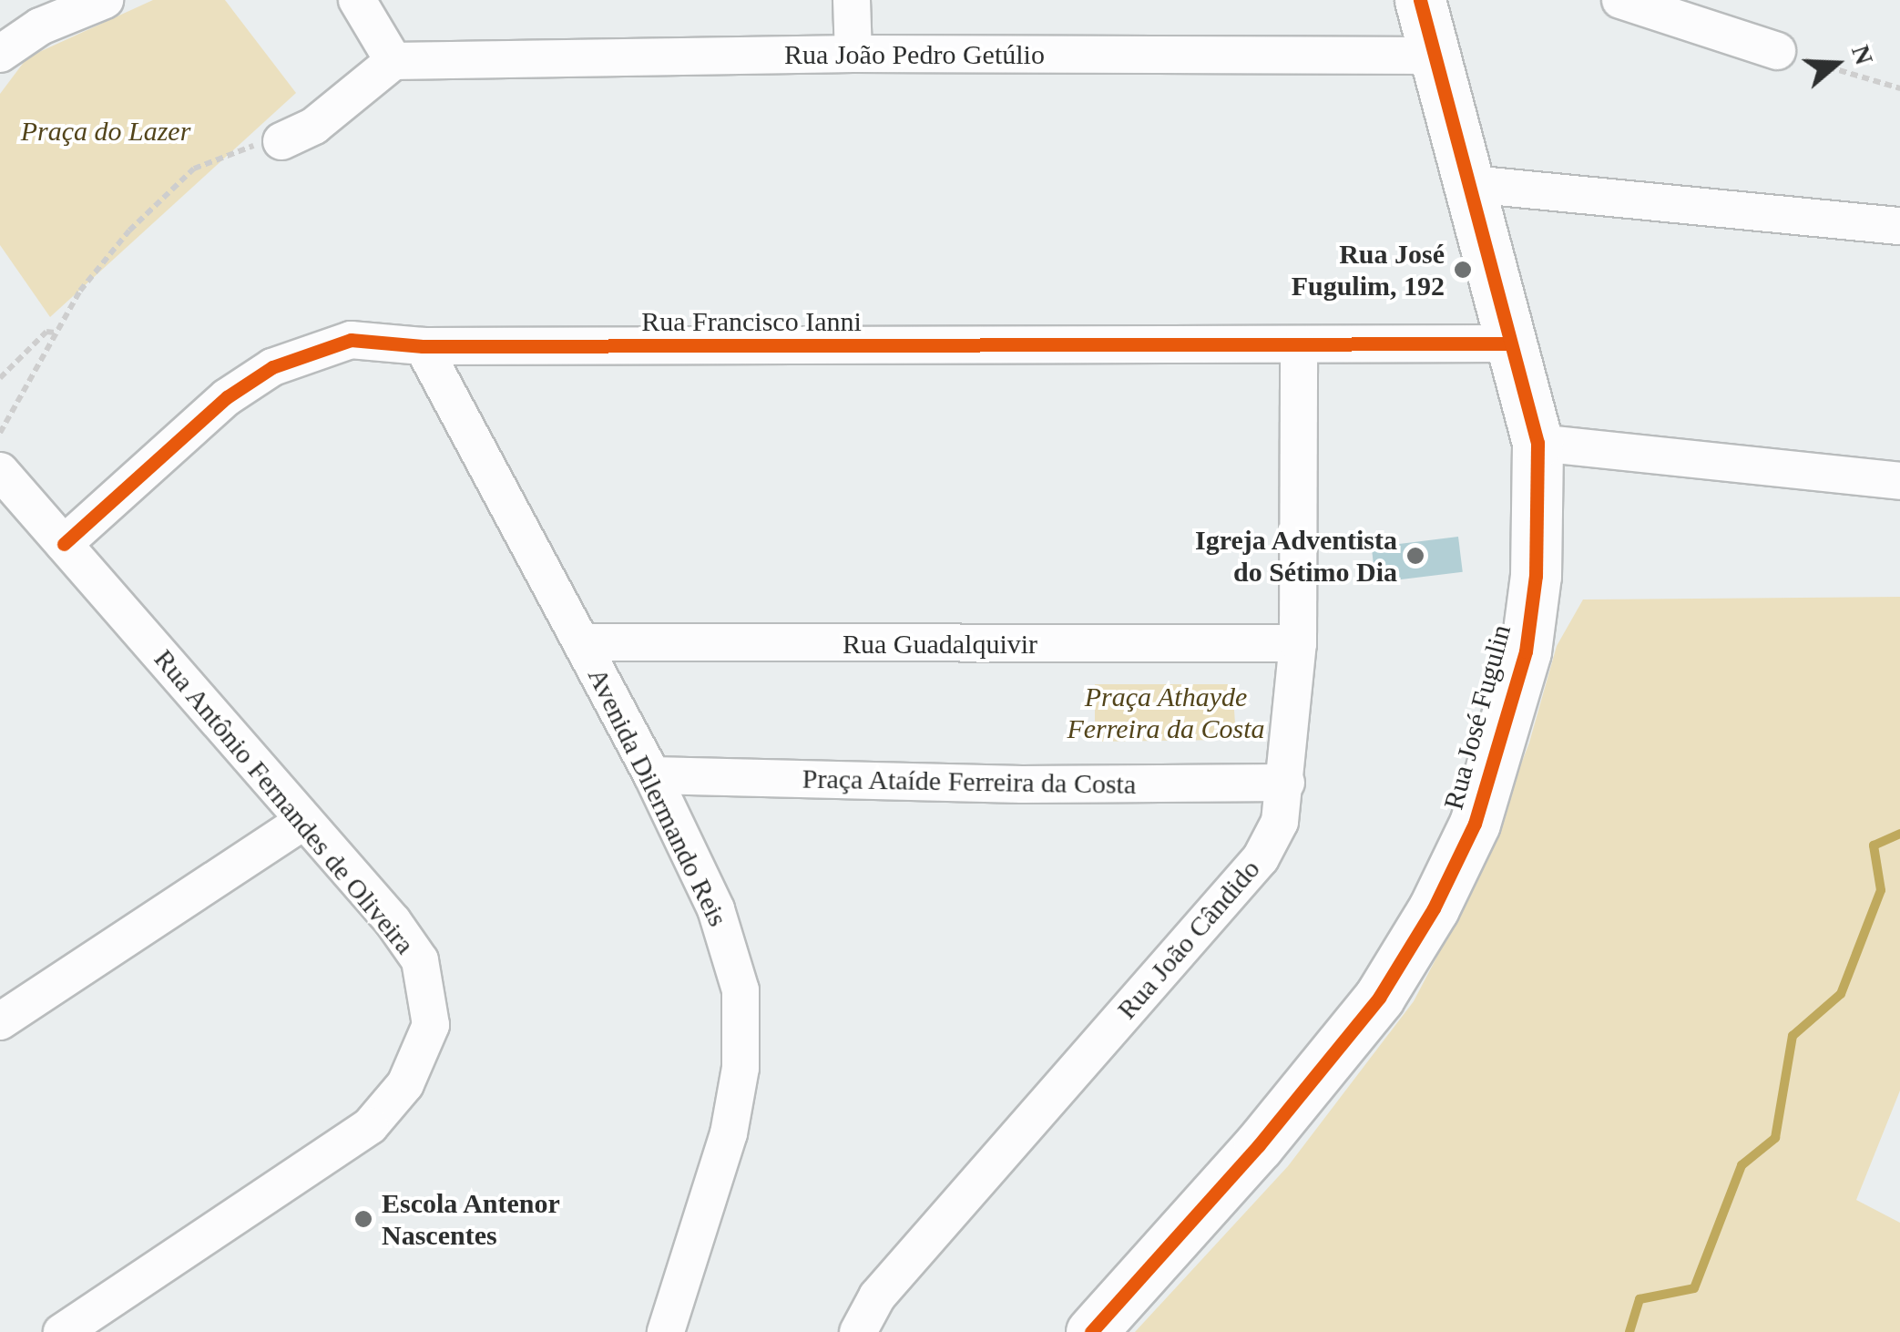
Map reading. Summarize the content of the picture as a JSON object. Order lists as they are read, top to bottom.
{
  "streets": {
    "street": [
      "Rua João Pedro Getúlio",
      "Rua Francisco Ianni",
      "Rua Guadalquivir",
      "Rua José Fugulin",
      "Praça Ataíde Ferreira da Costa",
      "Avenida Dilermando Reis",
      "Rua Antônio Fernandes de Oliveira",
      "Rua João Cândido"
    ]
  },
  "crossings": [
    ["Rua João Pedro Getúlio", "Rua José Fugulin"],
    ["Rua Francisco Ianni", "Rua José Fugulin"],
    ["Rua Francisco Ianni", "Avenida Dilermando Reis"],
    ["Rua Francisco Ianni", "Rua Antônio Fernandes de Oliveira"],
    ["Rua Francisco Ianni", "Rua João Cândido"],
    ["Rua Guadalquivir", "Avenida Dilermando Reis"],
    ["Rua Guadalquivir", "Rua João Cândido"],
    ["Praça Ataíde Ferreira da Costa", "Avenida Dilermando Reis"],
    ["Praça Ataíde Ferreira da Costa", "Rua João Cândido"]
  ],
  "parks": ["Praça do Lazer", "Praça Athayde Ferreira da Costa"],
  "places": ["Rua José Fugulim, 192", "Igreja Adventista do Sétimo Dia", "Escola Antenor Nascentes"],
  "north": "right"
}
